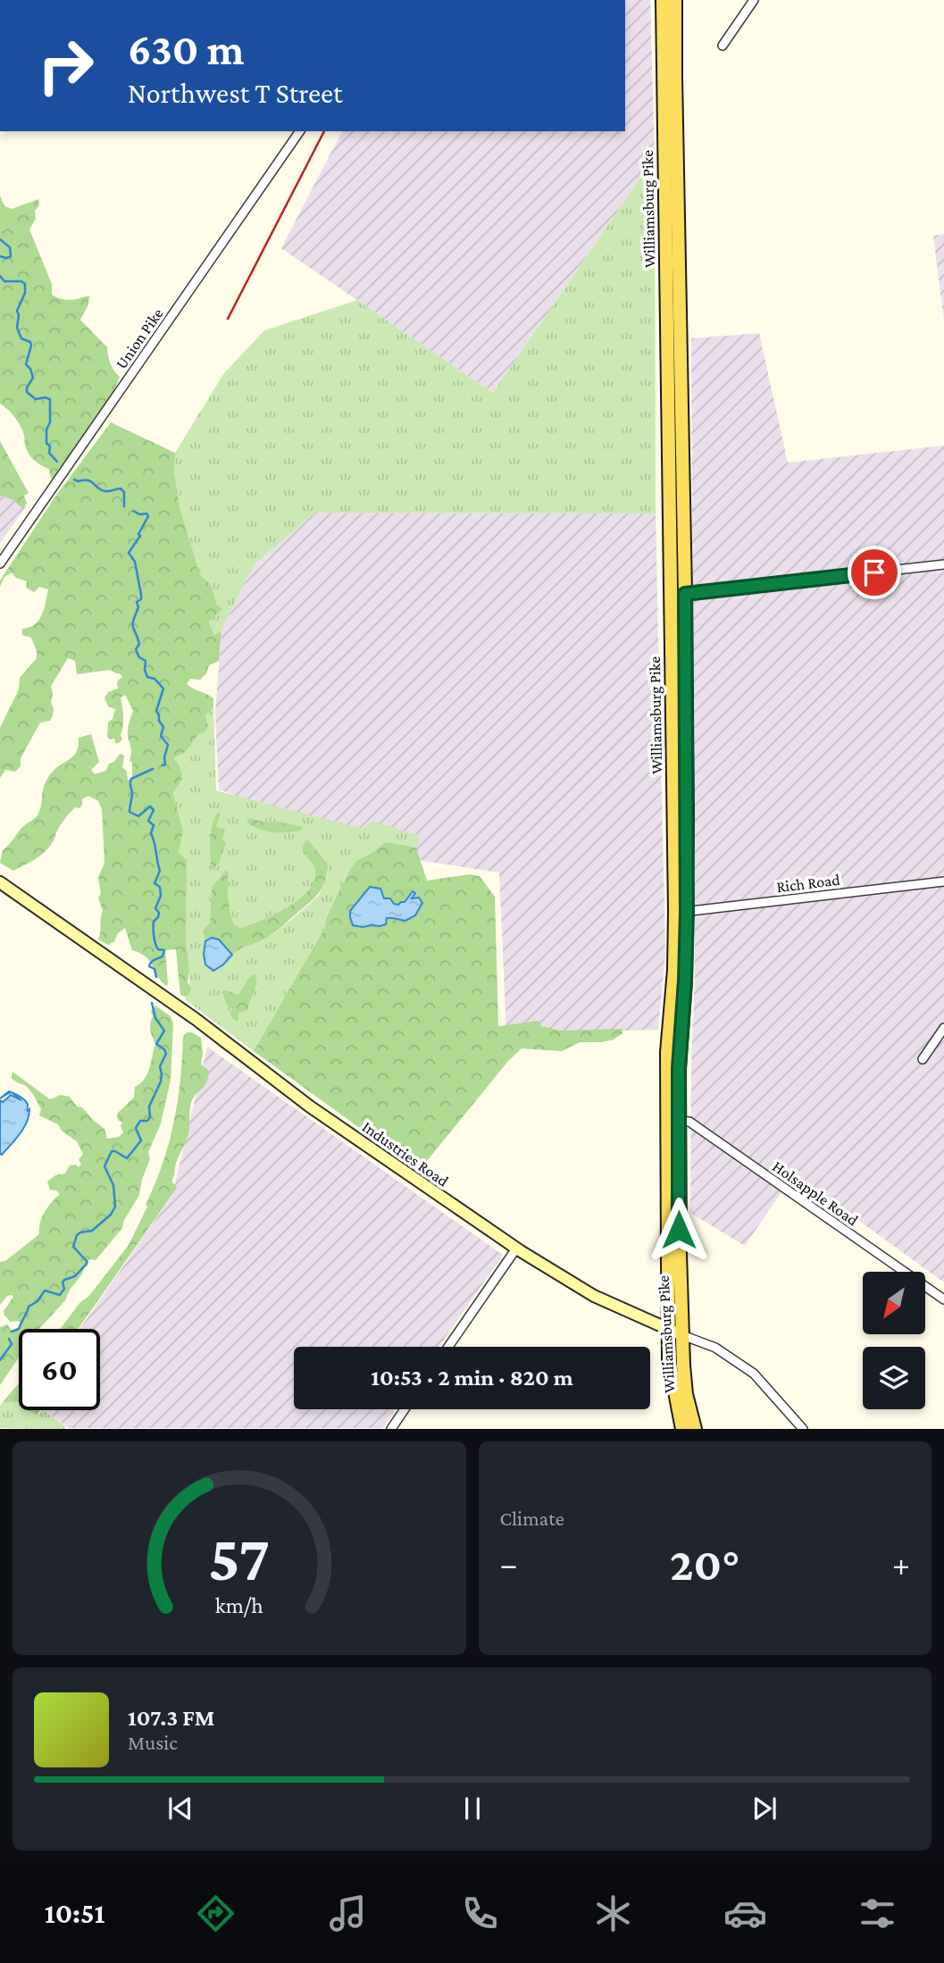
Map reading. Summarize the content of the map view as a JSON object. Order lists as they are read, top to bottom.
{
  "streets": {
    "main road": ["Williamsburg Pike"],
    "street": [
      "Union Pike",
      "Rich Road",
      "Industries Road",
      "Holsapple Road"
    ]
  },
  "crossings": [
    ["Williamsburg Pike", "Rich Road"],
    ["Williamsburg Pike", "Industries Road"],
    ["Williamsburg Pike", "Holsapple Road"]
  ],
  "north": "bottom left",
  "page": {
    "turn": ["630 m", "Northwest T Street"],
    "limit": "60",
    "trip": "10:53 · 2 min · 820 m",
    "tile": "Climate",
    "heat": ["−", "20°", "+"],
    "song": ["107.3 FM", "Music"],
    "tabs": "10:51",
    "gauge": ["57", "km/h"]
  }
}
